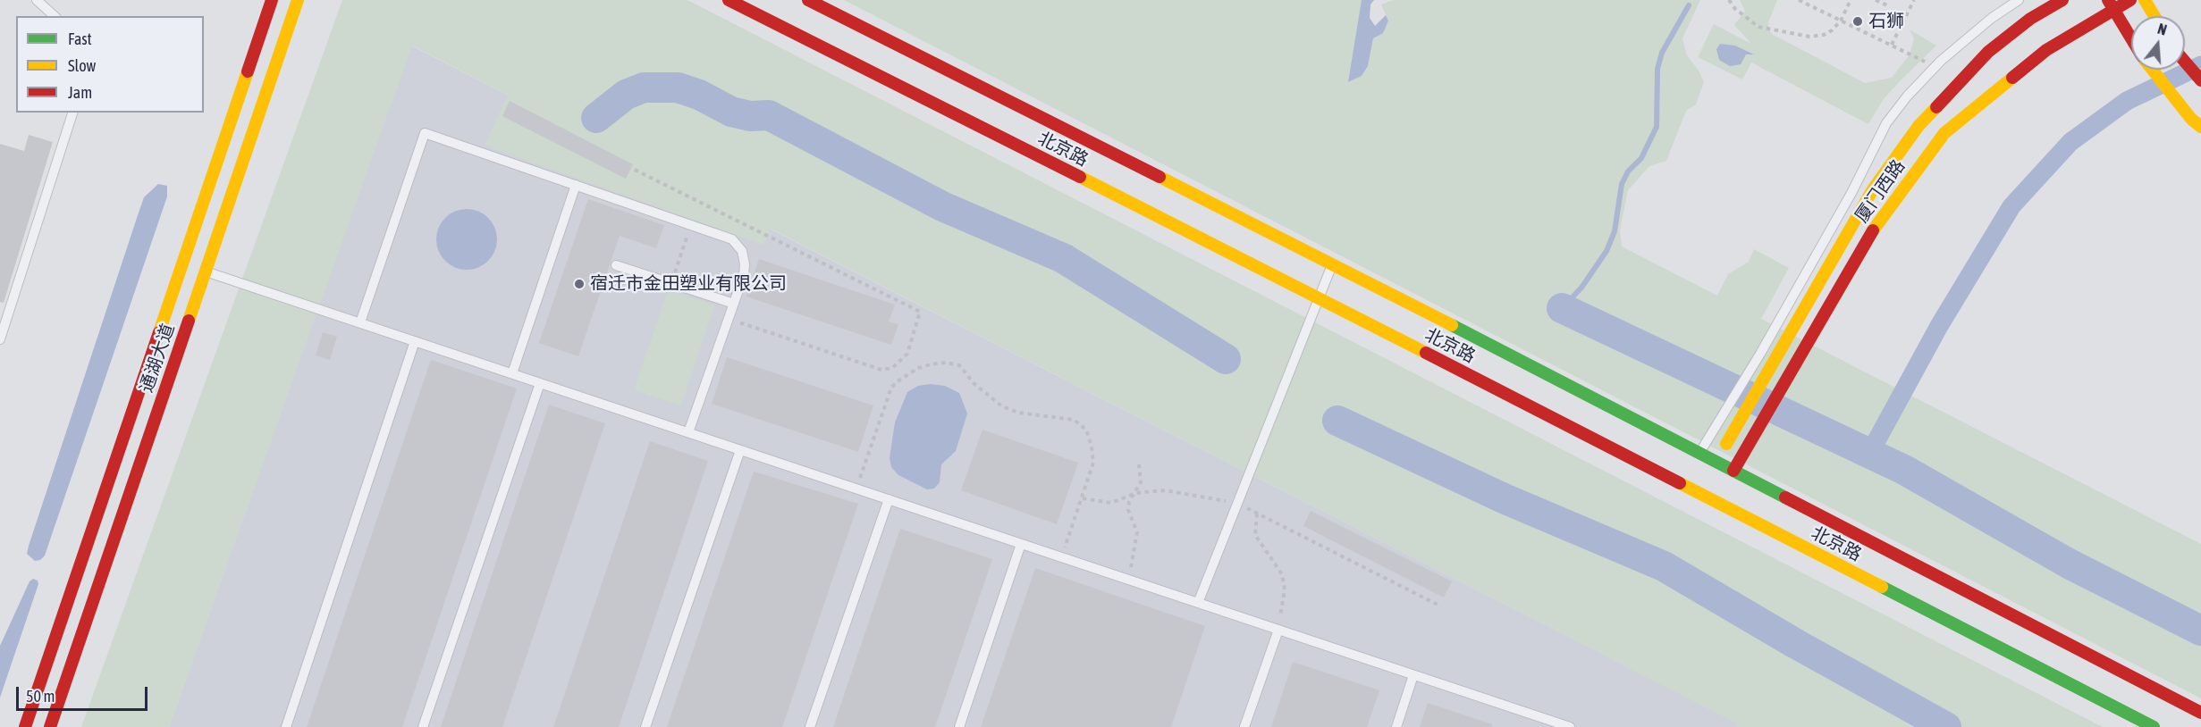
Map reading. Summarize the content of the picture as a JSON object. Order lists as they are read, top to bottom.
{
  "streets": {
    "main road": ["北京路", "厦门西路", "通湖大道"]
  },
  "crossings": [
    ["北京路", "厦门西路"]
  ],
  "places": ["石狮", "宿迁市金田塑业有限公司"],
  "legend": ["Fast", "Slow", "Jam"],
  "scale_bar": "50 m",
  "north": "top"
}
